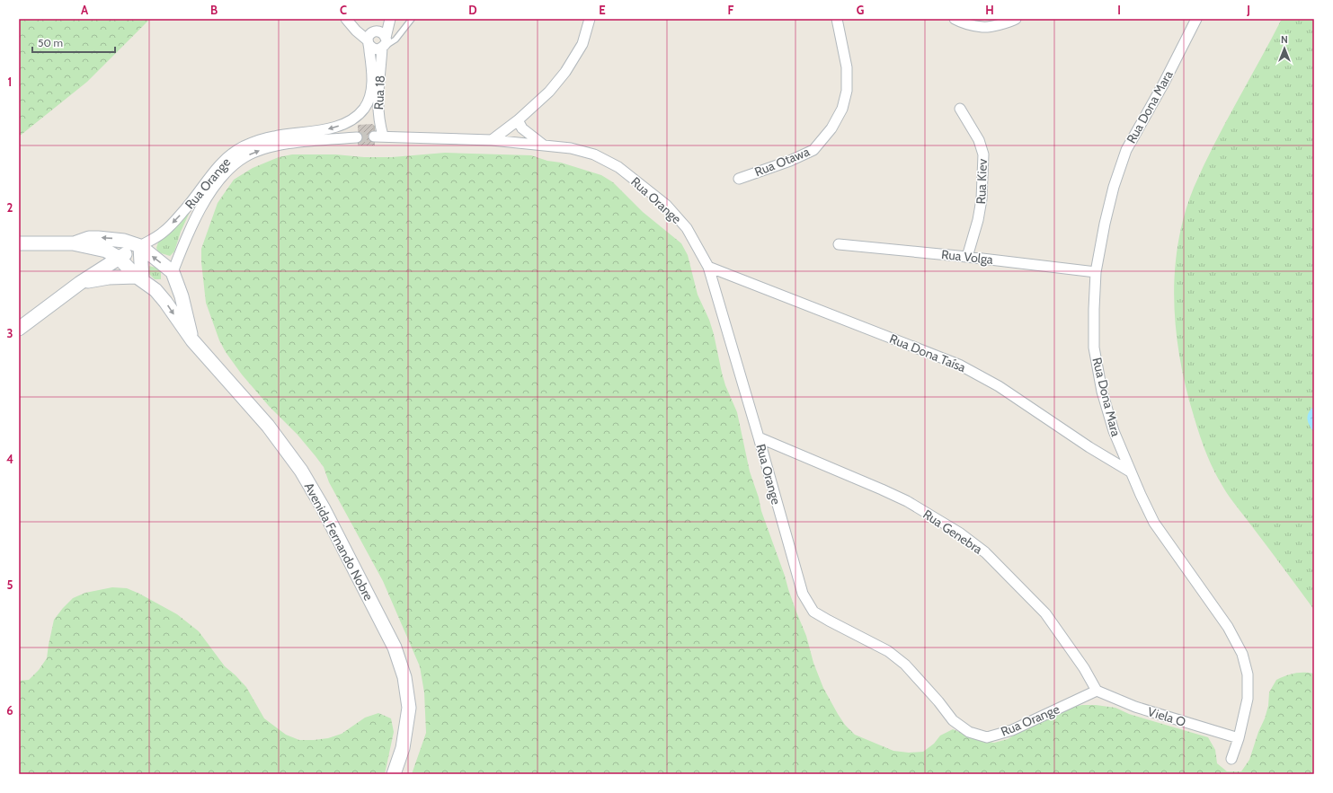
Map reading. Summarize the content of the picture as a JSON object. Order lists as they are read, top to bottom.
{
  "streets": {
    "main road": ["Avenida Fernando Nobre"],
    "street": [
      "Rua 18",
      "Rua Dona Mara",
      "Rua Otawa",
      "Rua Kiev",
      "Rua Orange",
      "Rua Volga",
      "Rua Dona Taísa",
      "Rua Genebra",
      "Viela O"
    ]
  },
  "crossings": [
    ["Rua 18", "Rua Orange"],
    ["Rua Dona Mara", "Rua Volga"],
    ["Rua Dona Mara", "Rua Dona Taísa"],
    ["Rua Dona Mara", "Viela O"],
    ["Rua Kiev", "Rua Volga"],
    ["Rua Orange", "Rua Dona Taísa"],
    ["Rua Orange", "Rua Genebra"],
    ["Rua Orange", "Avenida Fernando Nobre"],
    ["Rua Orange", "Viela O"],
    ["Rua Genebra", "Viela O"]
  ],
  "scale_bar": "50 m",
  "north": "top",
  "grid": {
    "columns": [
      "A",
      "B",
      "C",
      "D",
      "E",
      "F",
      "G",
      "H",
      "I",
      "J"
    ],
    "rows": [
      "1",
      "2",
      "3",
      "4",
      "5",
      "6"
    ]
  }
}
